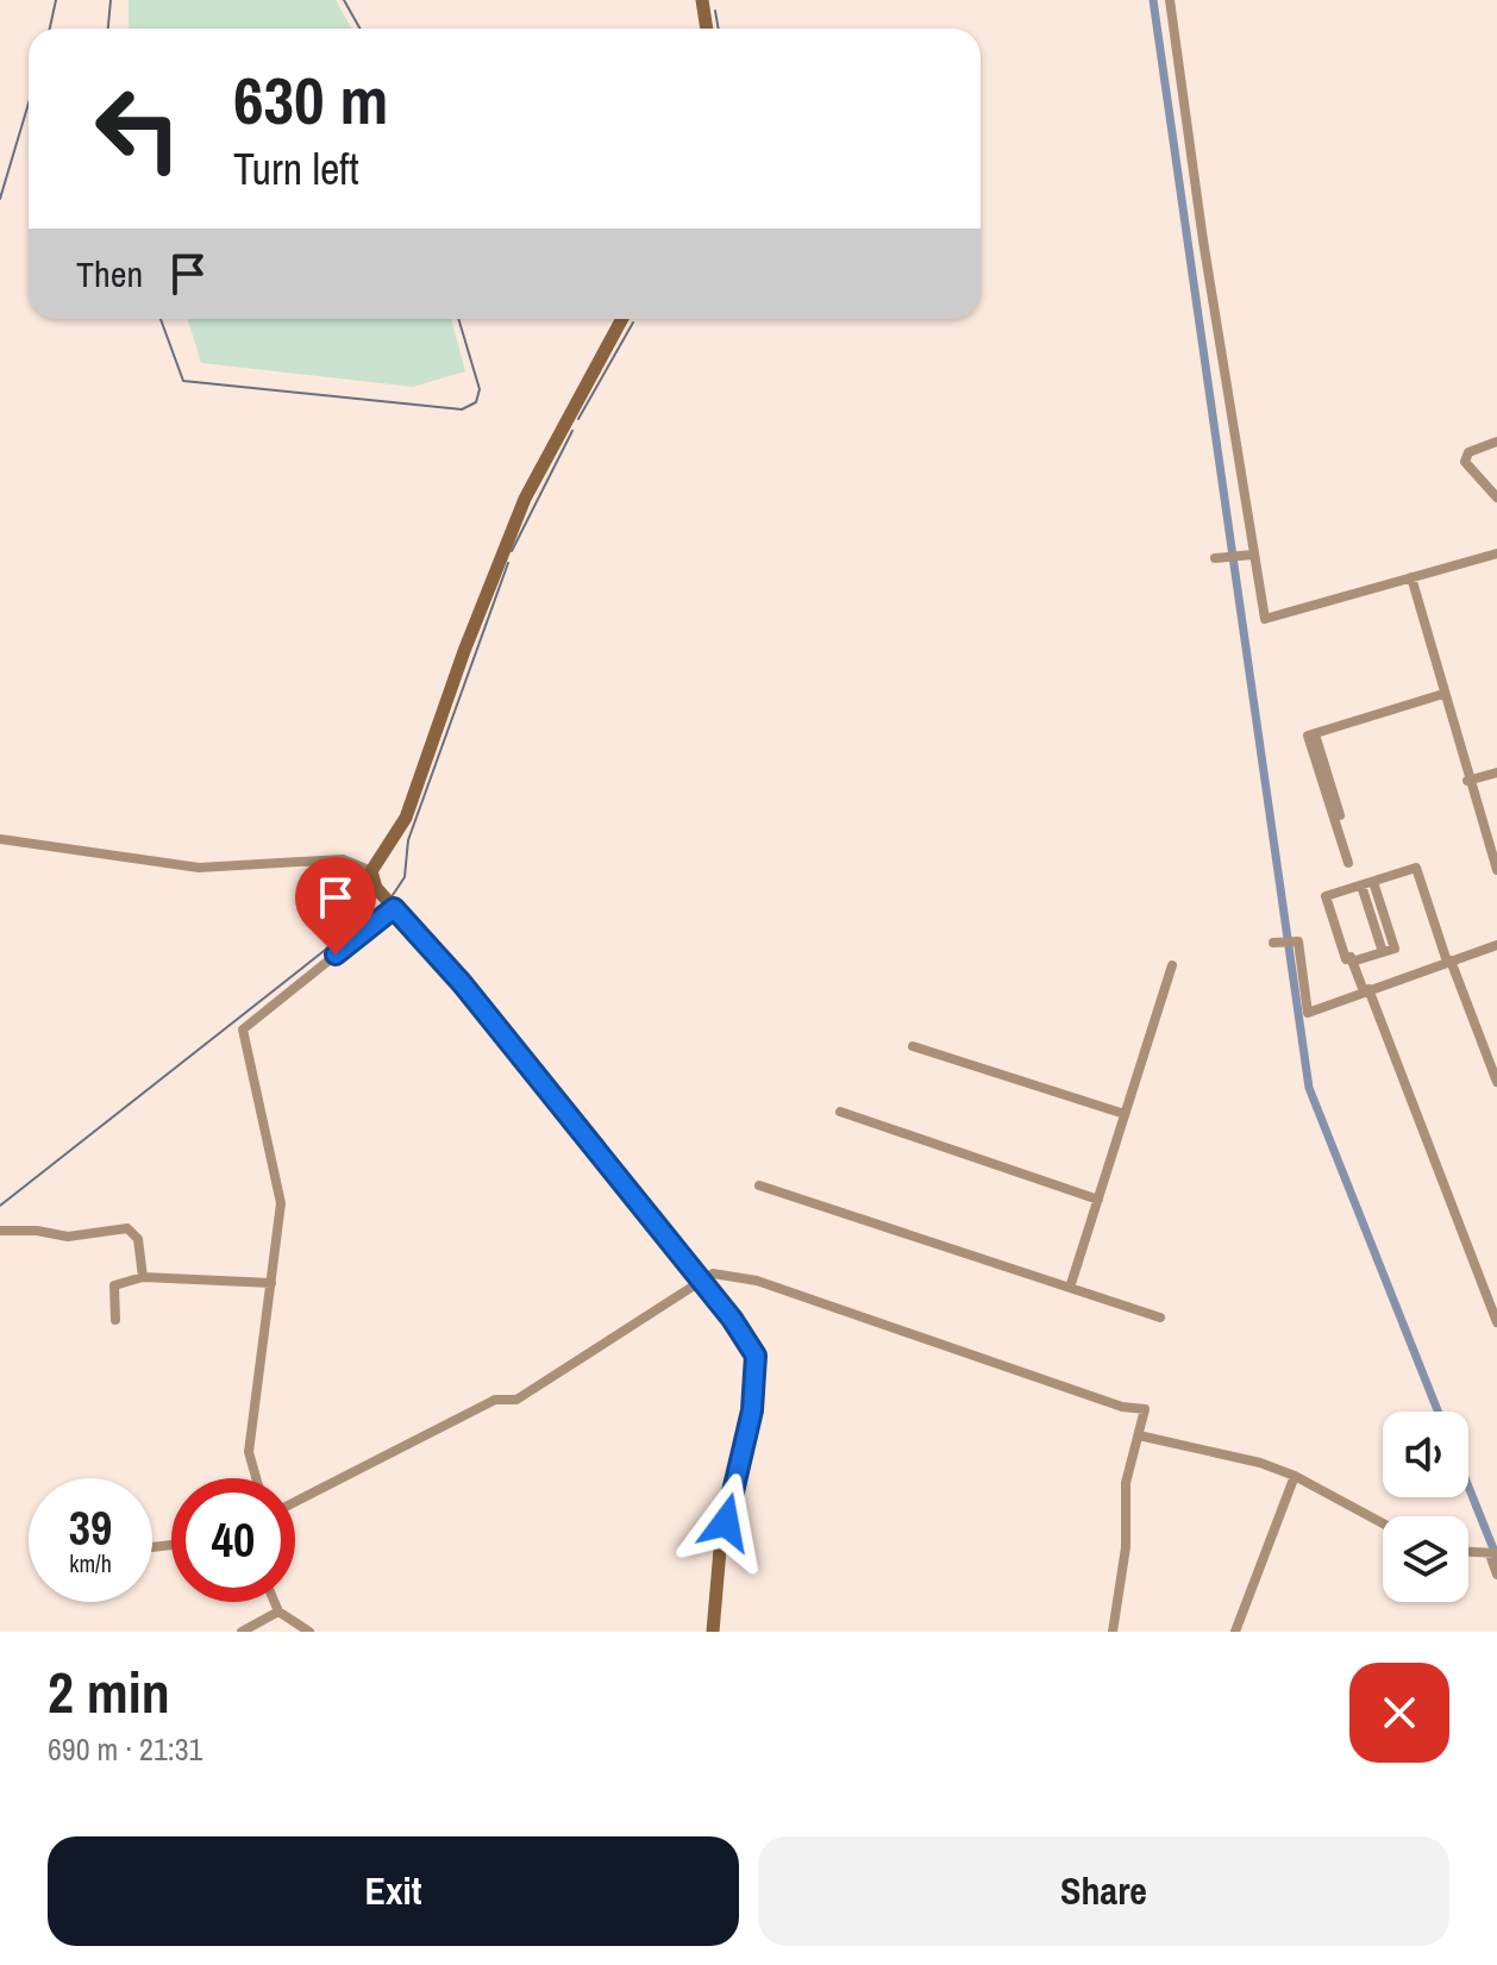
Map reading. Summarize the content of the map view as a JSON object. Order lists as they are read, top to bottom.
{
  "page": {
    "turn": ["630 m", "Turn left"],
    "then": "Then",
    "speed": "39 km/h",
    "limit": "40",
    "heading": ["2 min", "690 m · 21:31"],
    "buttons": ["Exit", "Share"]
  }
}
